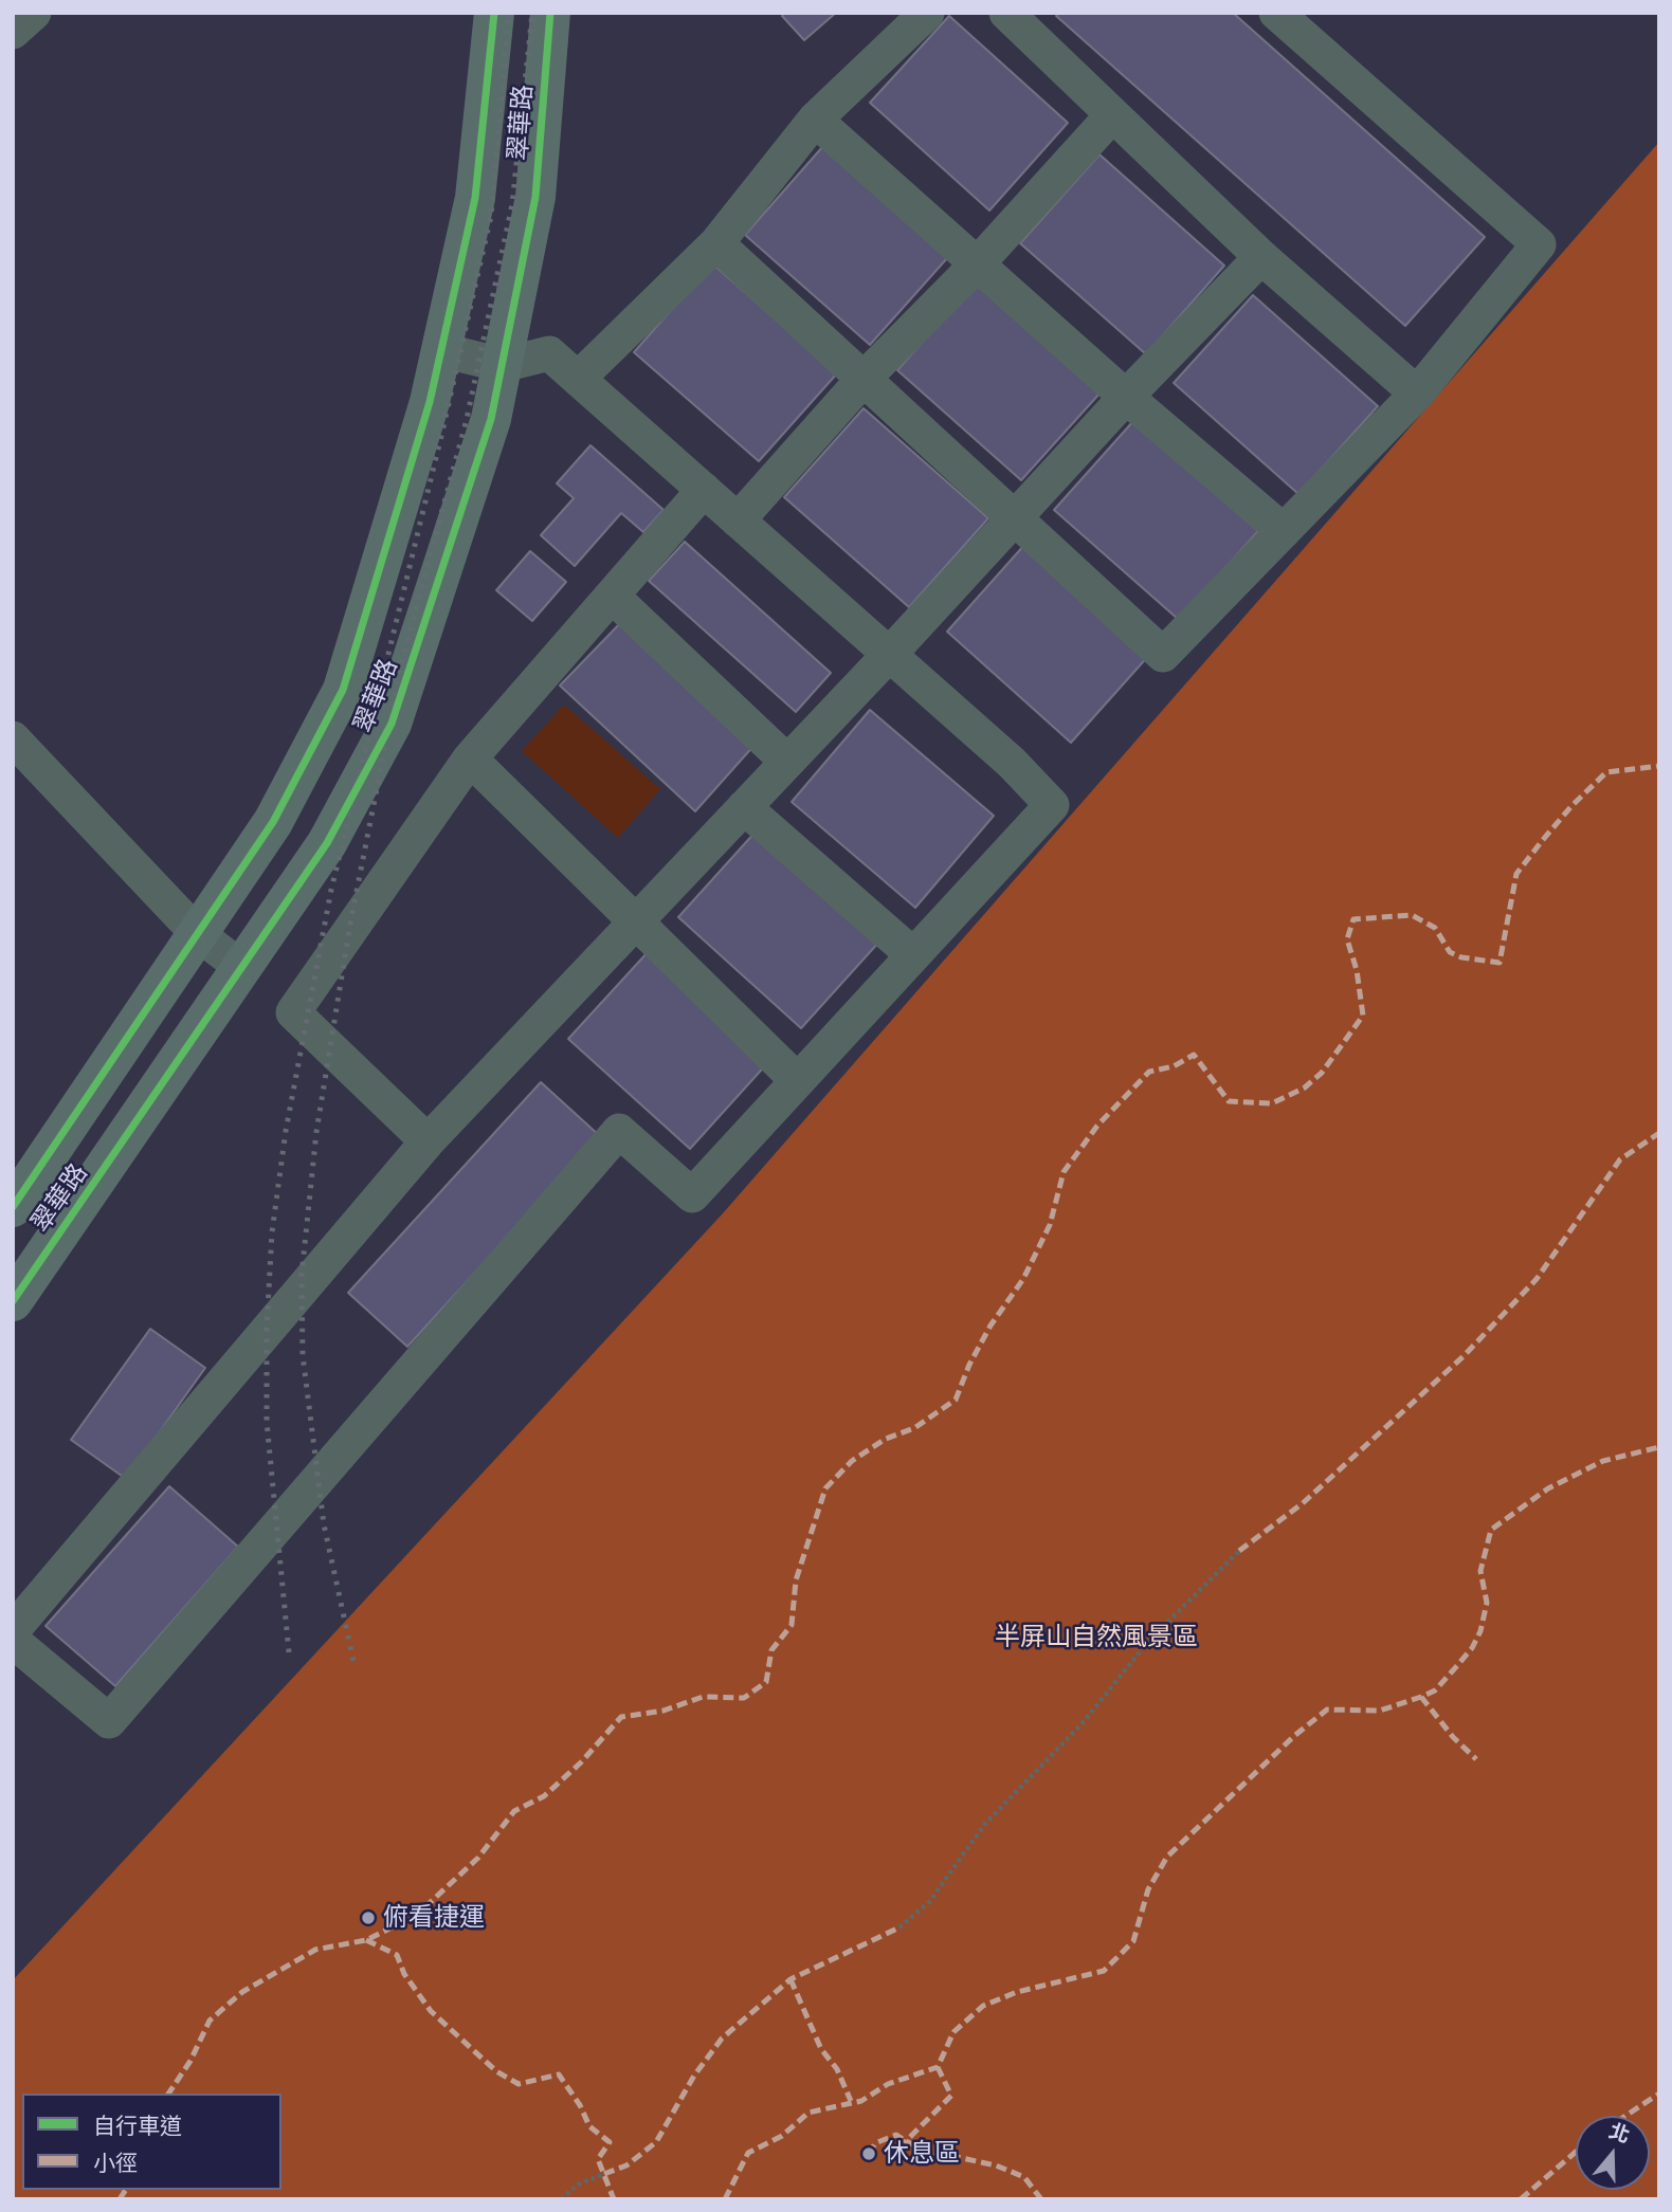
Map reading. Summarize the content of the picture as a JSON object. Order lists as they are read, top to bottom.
{
  "streets": {
    "main road": ["翠華路"]
  },
  "parks": ["半屏山自然風景區"],
  "places": ["俯看捷運", "休息區"],
  "legend": ["自行車道", "小徑"],
  "north": "top"
}
